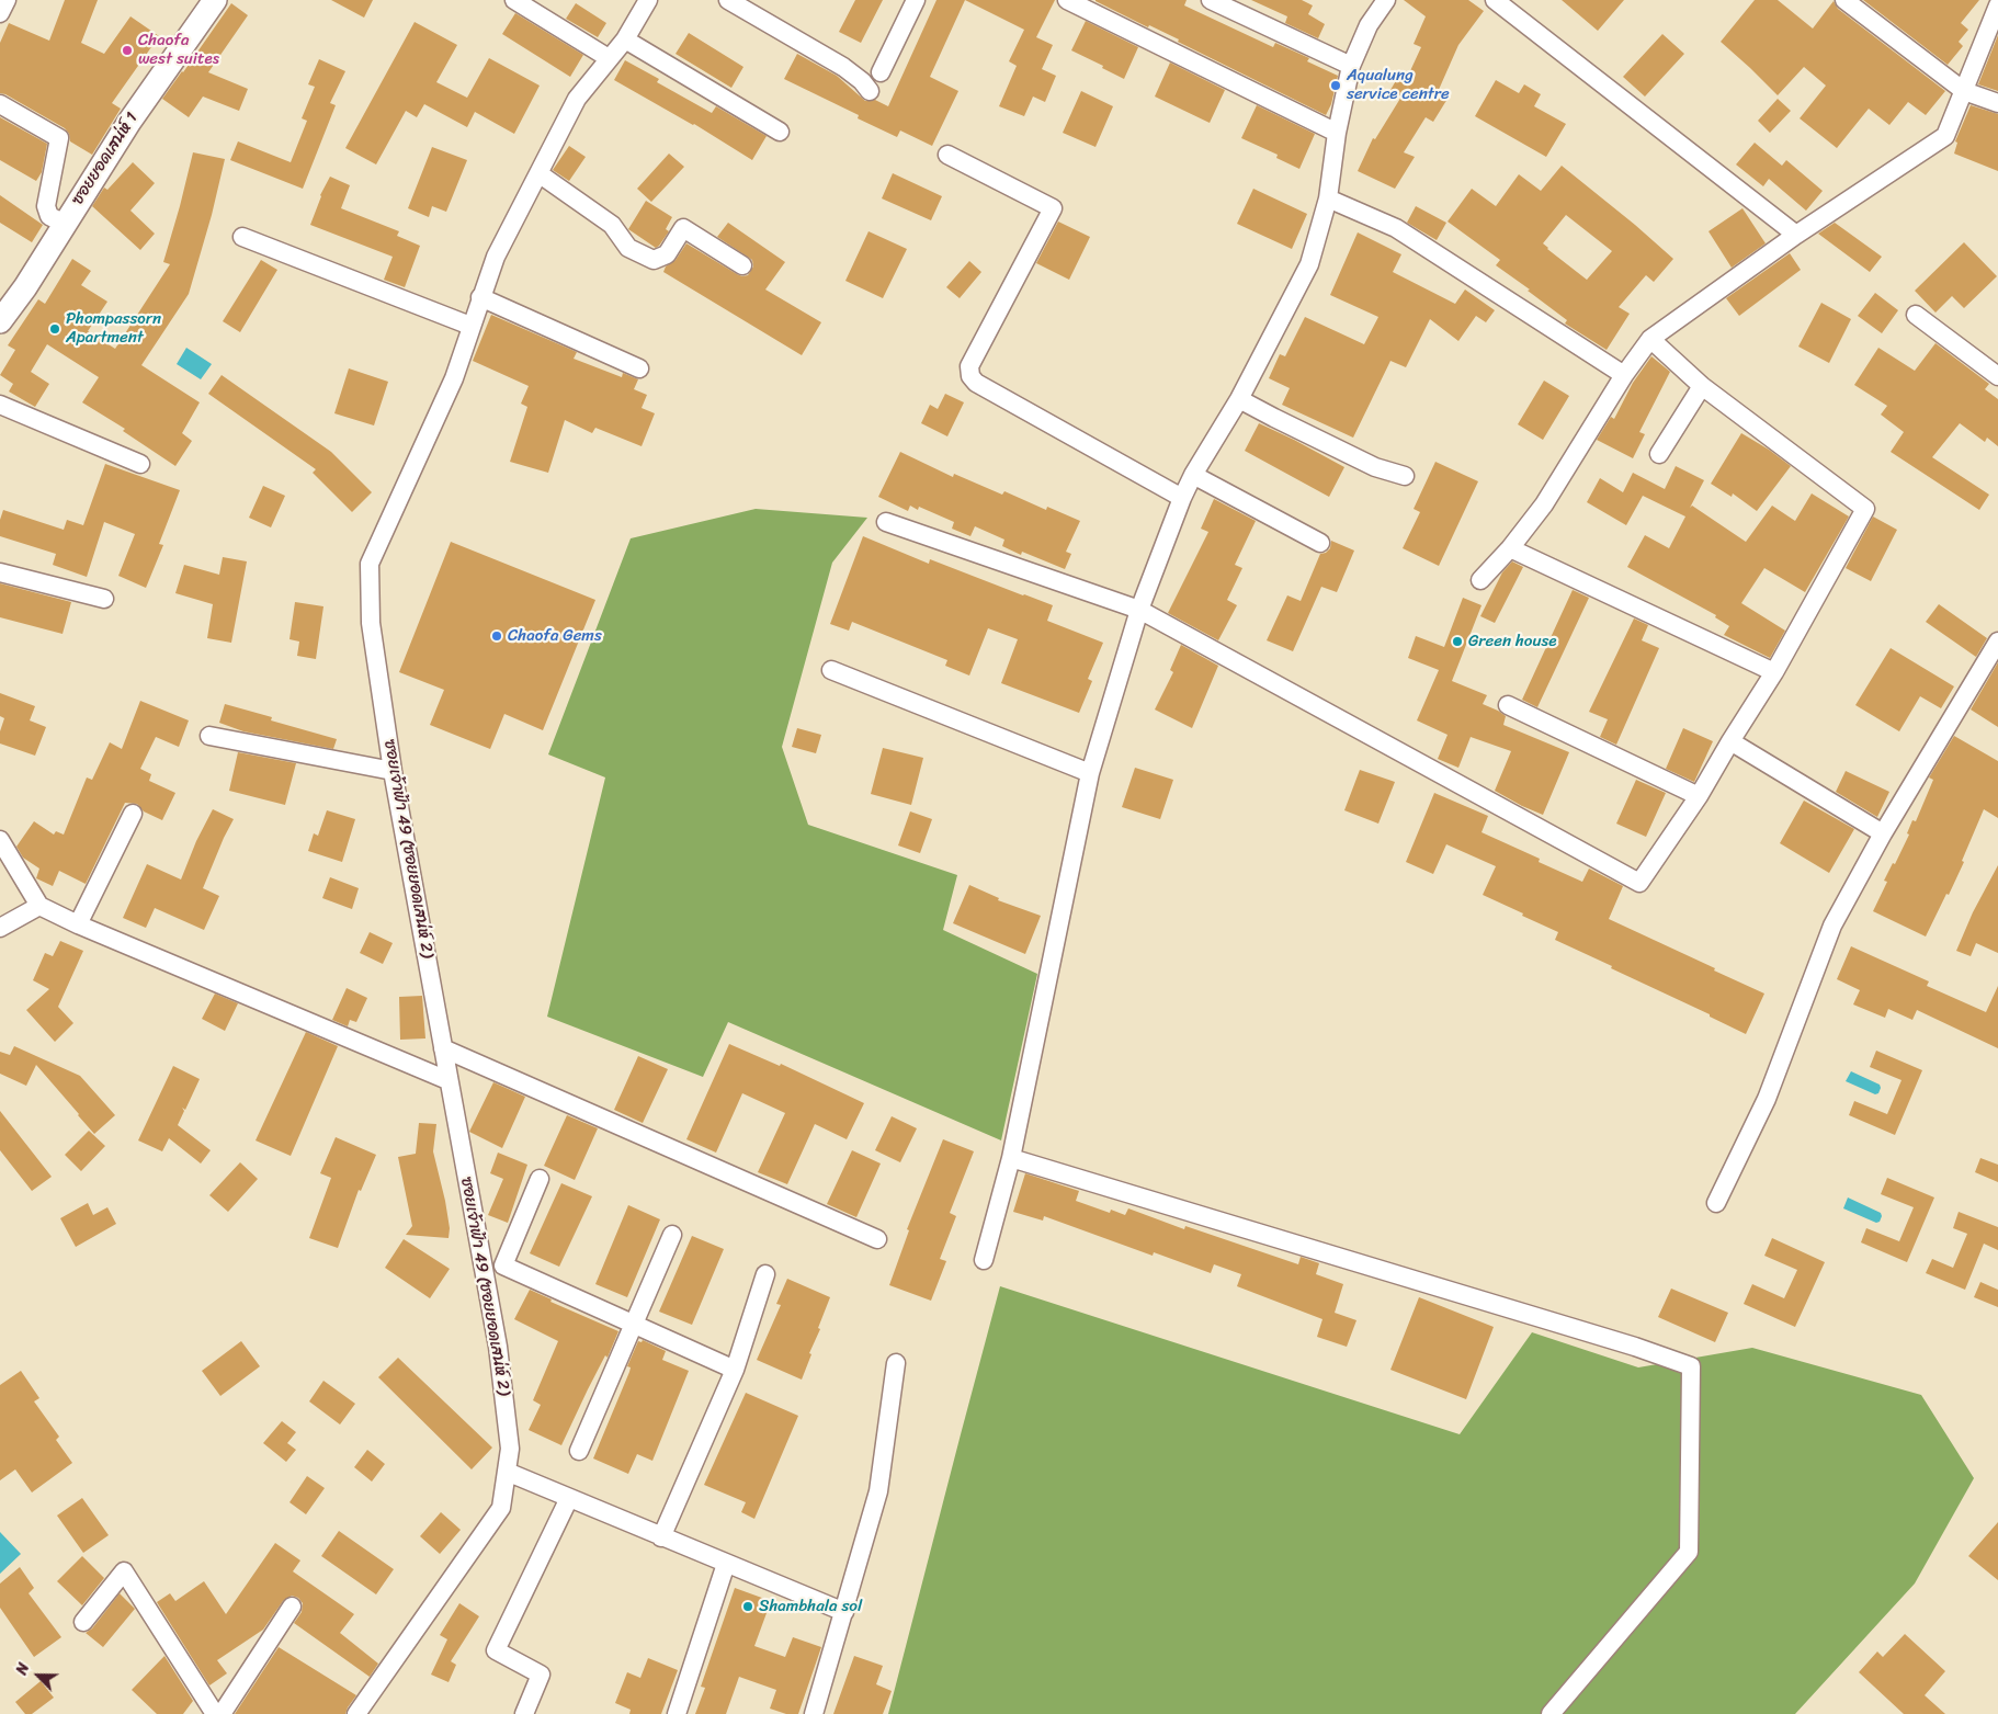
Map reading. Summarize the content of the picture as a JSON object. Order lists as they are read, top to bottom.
{
  "streets": {
    "street": ["ซอยยอดเสน่ห์ 1", "ซอยเจ้าฟ้า 49 (ซอยยอดเสน่ห์ 2)"]
  },
  "places": [
    "Chaofa west suites",
    "Aqualung service centre",
    "Phompassorn Apartment",
    "Chaofa Gems",
    "Green house",
    "Shambhala sol"
  ],
  "north": "top left"
}
